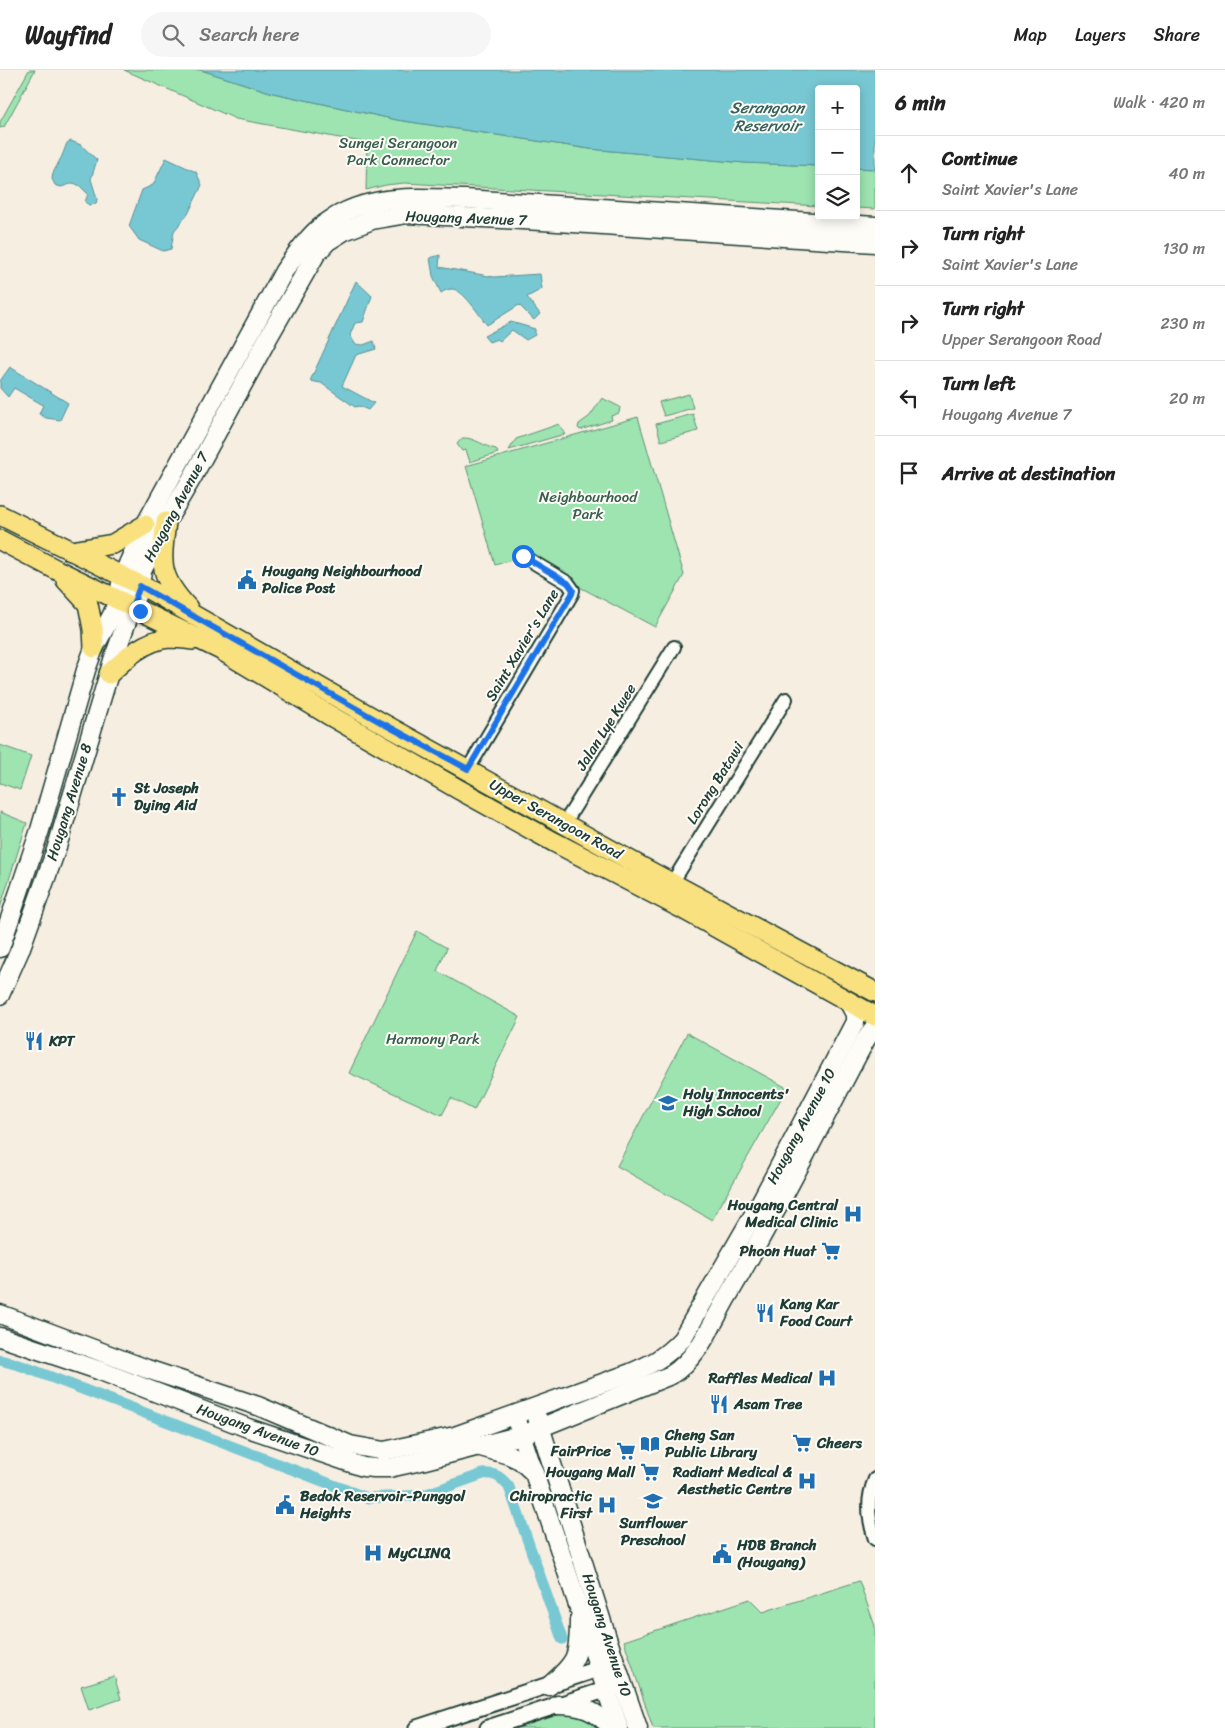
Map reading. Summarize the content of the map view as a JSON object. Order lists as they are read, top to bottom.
{
  "streets": {
    "main road": [
      "Hougang Avenue 7",
      "Hougang Avenue 8",
      "Upper Serangoon Road",
      "Hougang Avenue 10"
    ],
    "street": ["Saint Xavier's Lane", "Jalan Lye Kwee", "Lorong Batawi"]
  },
  "crossings": [
    ["Hougang Avenue 7", "Hougang Avenue 8"],
    ["Hougang Avenue 7", "Upper Serangoon Road"],
    ["Saint Xavier's Lane", "Upper Serangoon Road"],
    ["Jalan Lye Kwee", "Upper Serangoon Road"],
    ["Lorong Batawi", "Upper Serangoon Road"],
    ["Hougang Avenue 8", "Upper Serangoon Road"],
    ["Upper Serangoon Road", "Hougang Avenue 10"]
  ],
  "water": ["Serangoon Reservoir"],
  "parks": ["Sungei Serangoon Park Connector", "Neighbourhood Park", "Harmony Park"],
  "places": {
    "public building": ["Hougang Neighbourhood Police Post", "Bedok Reservoir-Punggol Heights", "HDB Branch (Hougang)"],
    "church": ["St Joseph Dying Aid"],
    "restaurant": ["KPT", "Kang Kar Food Court", "Asam Tree"],
    "school or university": ["Holy Innocents' High School", "Sunflower Preschool"],
    "hospital": [
      "Hougang Central Medical Clinic",
      "Raffles Medical",
      "Radiant Medical & Aesthetic Centre",
      "Chiropractic First",
      "MyCLINQ"
    ],
    "supermarket": [
      "Phoon Huat",
      "Cheers",
      "FairPrice",
      "Hougang Mall"
    ],
    "library": ["Cheng San Public Library"]
  },
  "page": {
    "header": "Wayfind",
    "search": "Search here",
    "nav": ["Map", "Layers", "Share"],
    "heading": ["6 min", "Walk · 420 m"],
    "map_buttons": ["+", "−"],
    "list": [
      ["Continue", "Saint Xavier's Lane", "40 m"],
      ["Turn right", "Saint Xavier's Lane", "130 m"],
      ["Turn right", "Upper Serangoon Road", "230 m"],
      ["Turn left", "Hougang Avenue 7", "20 m"],
      "Arrive at destination"
    ]
  }
}
